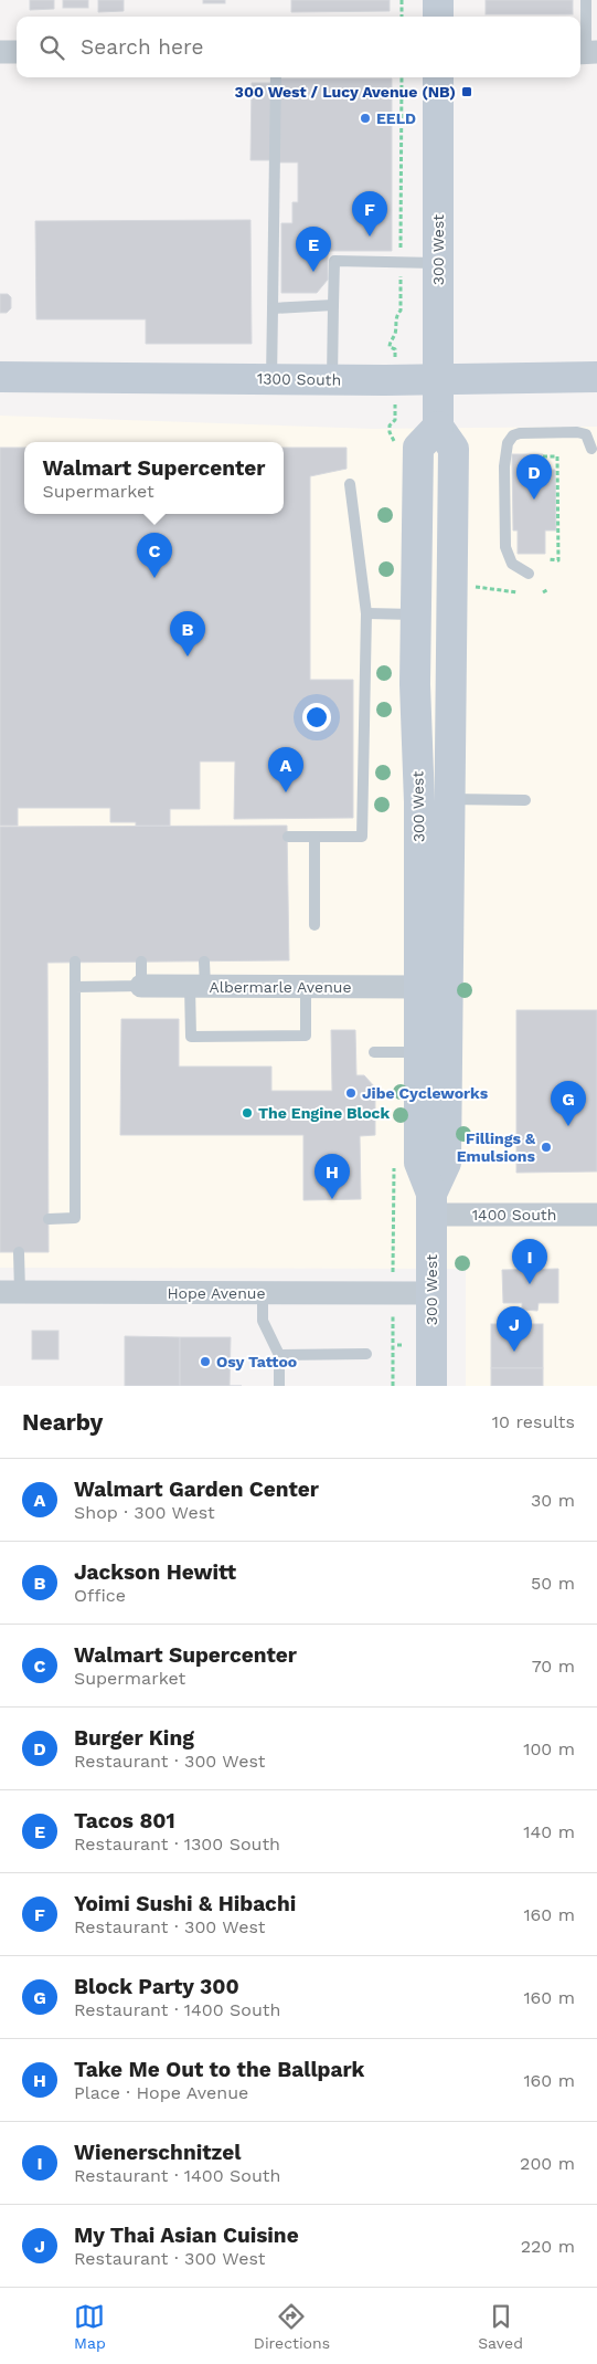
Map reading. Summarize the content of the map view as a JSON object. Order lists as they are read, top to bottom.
{
  "streets": {
    "main road": ["300 West", "1300 South"],
    "street": ["Albermarle Avenue", "1400 South", "Hope Avenue"]
  },
  "crossings": [
    ["300 West", "1300 South"],
    ["300 West", "Albermarle Avenue"],
    ["300 West", "1400 South"],
    ["300 West", "Hope Avenue"]
  ],
  "places": {
    "transit": ["300 West / Lucy Avenue (NB)"],
    "other": [
      "EELD",
      "Jibe Cycleworks",
      "The Engine Block",
      "Fillings & Emulsions",
      "Osy Tattoo"
    ]
  },
  "page": {
    "search": "Search here",
    "pins": [
      "F",
      "E",
      "D",
      "C",
      "B",
      "A",
      "G",
      "H",
      "I",
      "J"
    ],
    "popup": ["Walmart Supercenter", "Supermarket"],
    "heading": ["Nearby", "10 results"],
    "list": [
      {
        "mark": "A",
        "name": "Walmart Garden Center",
        "note": "Shop · 300 West",
        "value": "30 m"
      },
      {
        "mark": "B",
        "name": "Jackson Hewitt",
        "note": "Office",
        "value": "50 m"
      },
      {
        "mark": "C",
        "name": "Walmart Supercenter",
        "note": "Supermarket",
        "value": "70 m"
      },
      {
        "mark": "D",
        "name": "Burger King",
        "note": "Restaurant · 300 West",
        "value": "100 m"
      },
      {
        "mark": "E",
        "name": "Tacos 801",
        "note": "Restaurant · 1300 South",
        "value": "140 m"
      },
      {
        "mark": "F",
        "name": "Yoimi Sushi & Hibachi",
        "note": "Restaurant · 300 West",
        "value": "160 m"
      },
      {
        "mark": "G",
        "name": "Block Party 300",
        "note": "Restaurant · 1400 South",
        "value": "160 m"
      },
      {
        "mark": "H",
        "name": "Take Me Out to the Ballpark",
        "note": "Place · Hope Avenue",
        "value": "160 m"
      },
      {
        "mark": "I",
        "name": "Wienerschnitzel",
        "note": "Restaurant · 1400 South",
        "value": "200 m"
      },
      {
        "mark": "J",
        "name": "My Thai Asian Cuisine",
        "note": "Restaurant · 300 West",
        "value": "220 m"
      }
    ],
    "nav": ["Map", "Directions", "Saved"]
  }
}
